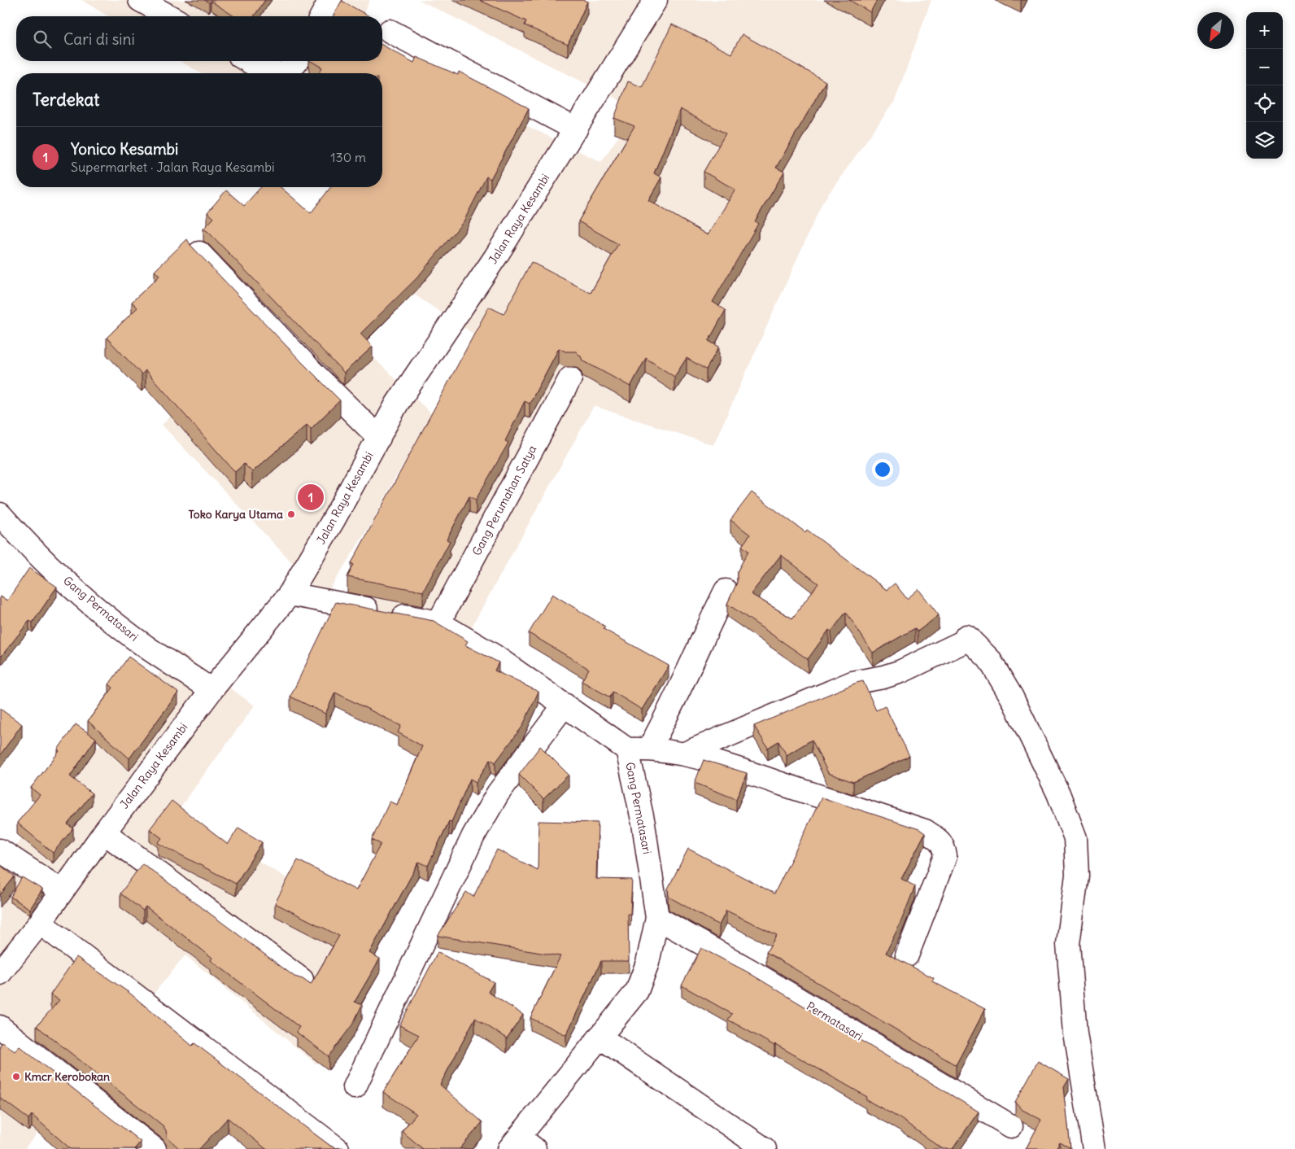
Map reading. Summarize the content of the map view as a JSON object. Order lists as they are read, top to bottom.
{
  "streets": {
    "street": [
      "Jalan Raya Kesambi",
      "Gang Perumahan Satya",
      "Gang Permatasari",
      "Permatasari"
    ]
  },
  "crossings": [
    ["Jalan Raya Kesambi", "Gang Permatasari"],
    ["Gang Perumahan Satya", "Gang Permatasari"],
    ["Gang Permatasari", "Permatasari"]
  ],
  "places": ["Toko Karya Utama", "Kmcr Kerobokan"],
  "north": "bottom left",
  "page": {
    "map_buttons": ["+", "−"],
    "search": "Cari di sini",
    "heading": "Terdekat",
    "list": [
      {
        "mark": "1",
        "name": "Yonico Kesambi",
        "note": "Supermarket · Jalan Raya Kesambi",
        "value": "130 m"
      }
    ],
    "pins": "1"
  }
}
